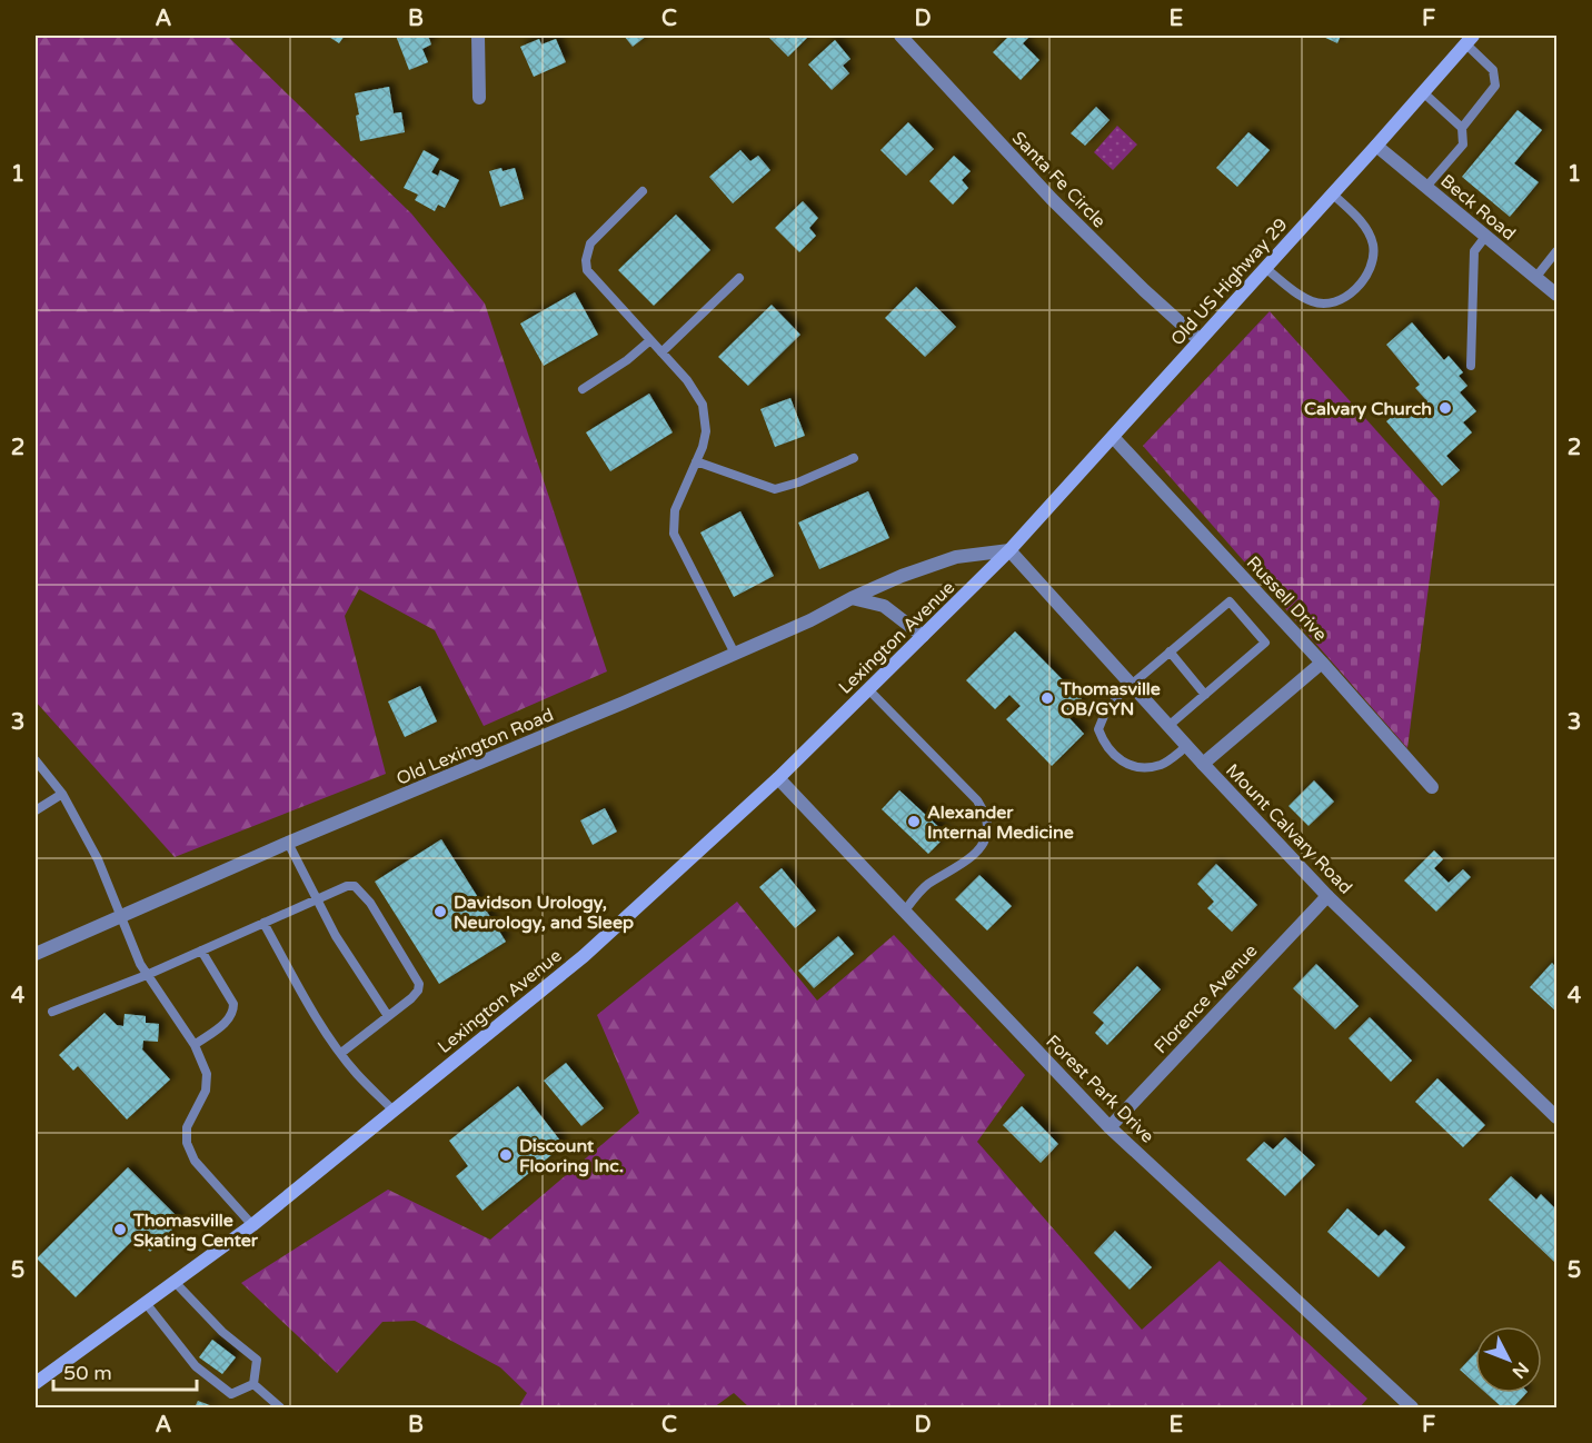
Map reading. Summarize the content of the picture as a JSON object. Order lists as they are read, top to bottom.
{
  "streets": {
    "main road": ["Old US Highway 29", "Lexington Avenue"],
    "street": [
      "Santa Fe Circle",
      "Beck Road",
      "Russell Drive",
      "Old Lexington Road",
      "Mount Calvary Road",
      "Florence Avenue",
      "Forest Park Drive"
    ]
  },
  "crossings": [
    ["Santa Fe Circle", "Old US Highway 29"],
    ["Beck Road", "Old US Highway 29"],
    ["Old US Highway 29", "Russell Drive"],
    ["Old US Highway 29", "Lexington Avenue"],
    ["Old US Highway 29", "Old Lexington Road"],
    ["Old US Highway 29", "Mount Calvary Road"],
    ["Lexington Avenue", "Old Lexington Road"],
    ["Lexington Avenue", "Mount Calvary Road"],
    ["Lexington Avenue", "Forest Park Drive"],
    ["Old Lexington Road", "Mount Calvary Road"],
    ["Mount Calvary Road", "Florence Avenue"],
    ["Florence Avenue", "Forest Park Drive"]
  ],
  "places": [
    "Calvary Church",
    "Thomasville OB/GYN",
    "Alexander Internal Medicine",
    "Davidson Urology, Neurology, and Sleep",
    "Discount Flooring Inc.",
    "Thomasville Skating Center"
  ],
  "scale_bar": "50 m",
  "north": "bottom right",
  "grid": {
    "columns": [
      "A",
      "B",
      "C",
      "D",
      "E",
      "F"
    ],
    "rows": [
      "1",
      "2",
      "3",
      "4",
      "5"
    ]
  }
}
